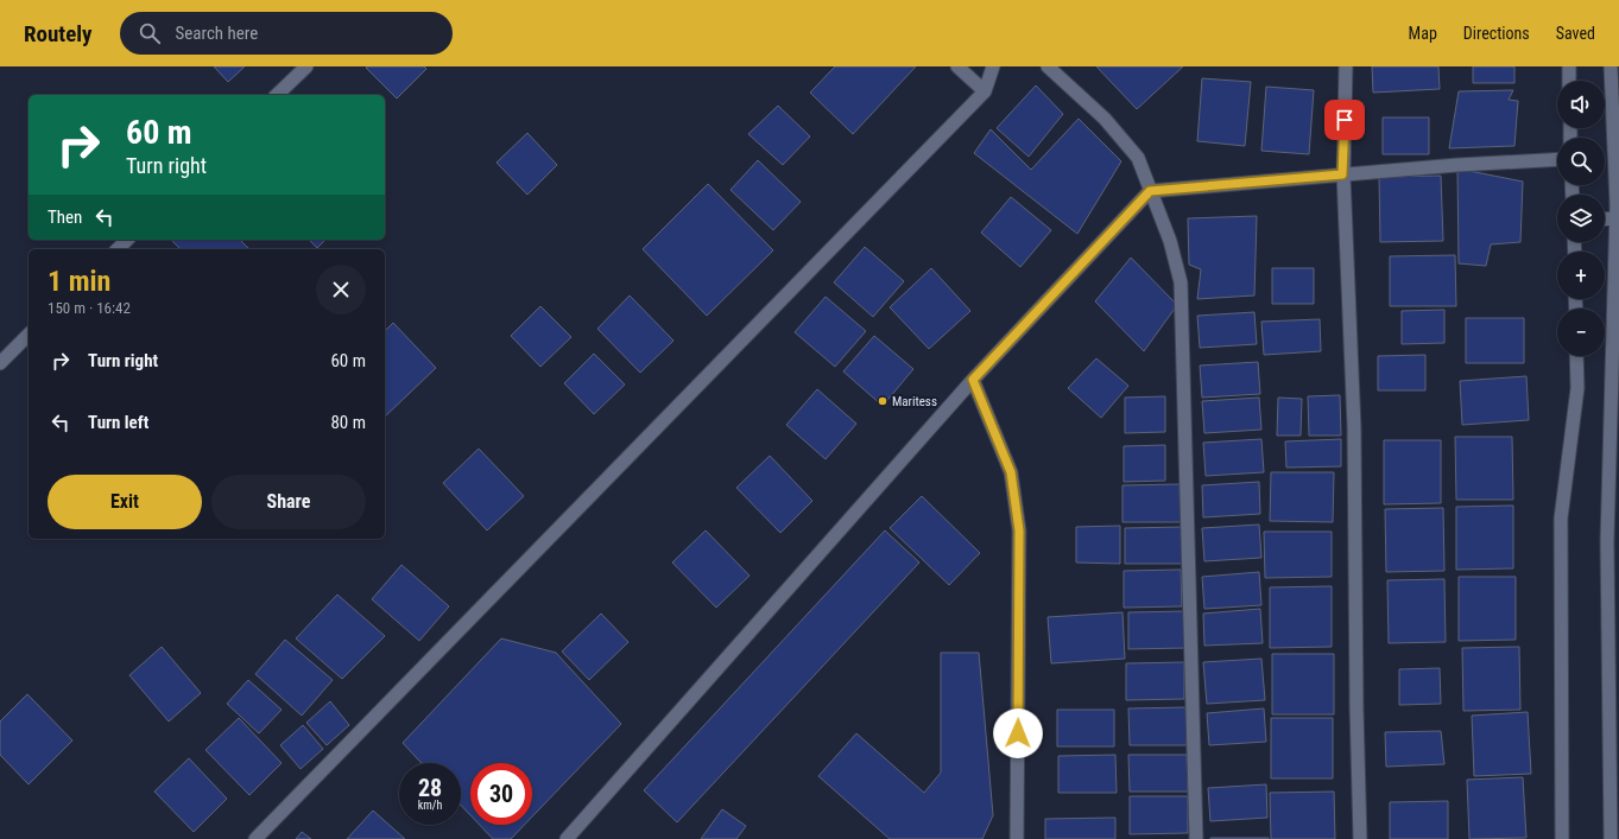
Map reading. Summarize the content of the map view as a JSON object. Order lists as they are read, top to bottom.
{
  "places": ["Maritess"],
  "page": {
    "header": "Routely",
    "search": "Search here",
    "nav": ["Map", "Directions", "Saved"],
    "map_buttons": ["+", "−"],
    "turn": ["60 m", "Turn right"],
    "then": "Then",
    "heading": ["1 min", "150 m · 16:42"],
    "list": [
      {
        "name": "Turn right",
        "value": "60 m"
      },
      {
        "name": "Turn left",
        "value": "80 m"
      }
    ],
    "buttons": ["Exit", "Share"],
    "speed": "28 km/h",
    "limit": "30"
  }
}
